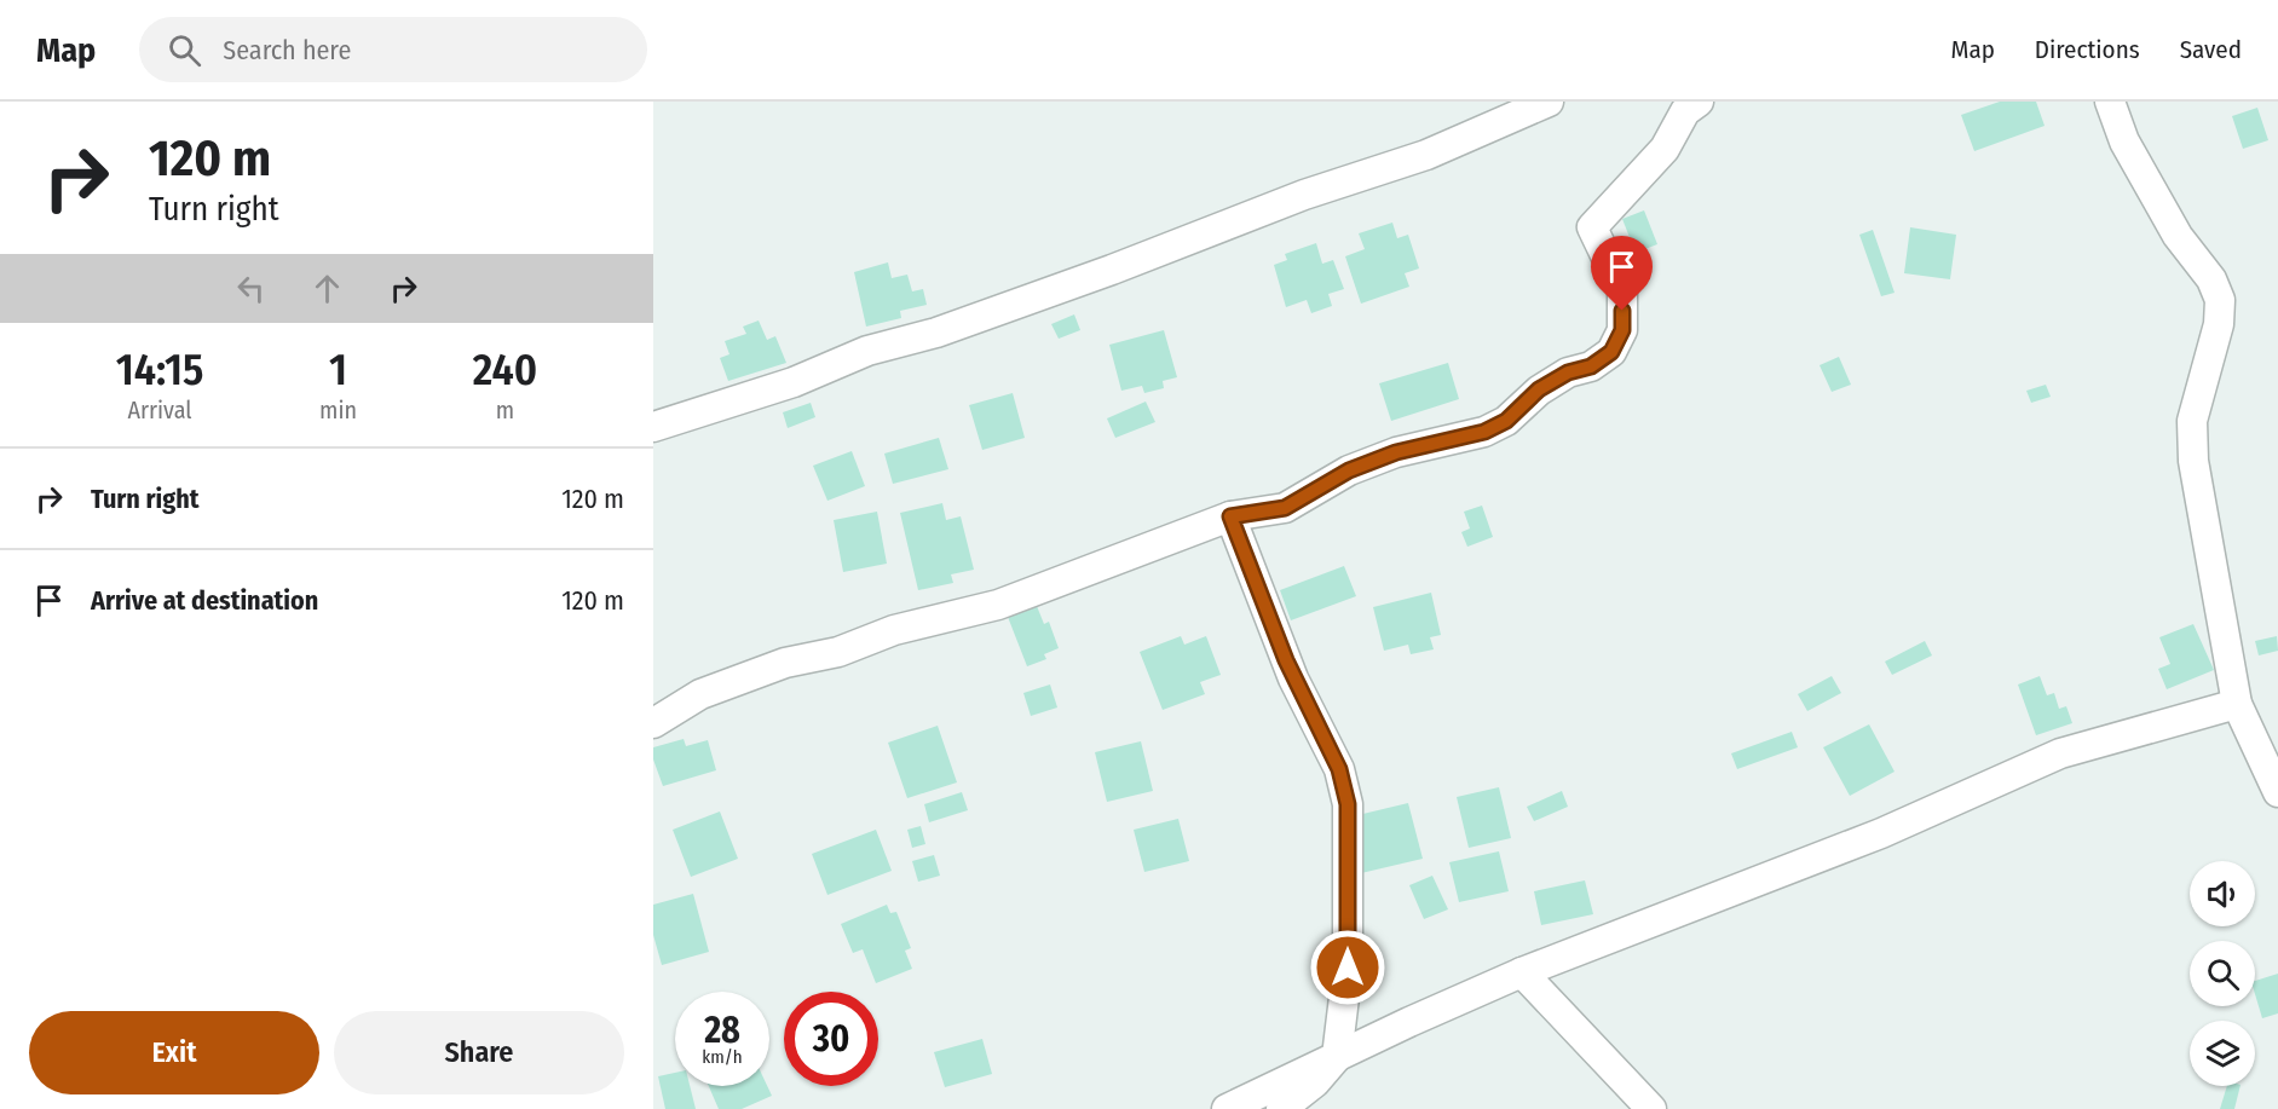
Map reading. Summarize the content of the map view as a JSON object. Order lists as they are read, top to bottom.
{
  "page": {
    "header": "Map",
    "search": "Search here",
    "nav": ["Map", "Directions", "Saved"],
    "turn": ["120 m", "Turn right"],
    "eta": [
      "14:15",
      "Arrival",
      "1",
      "min",
      "240",
      "m"
    ],
    "list": [
      {
        "name": "Turn right",
        "value": "120 m"
      },
      {
        "name": "Arrive at destination",
        "value": "120 m"
      }
    ],
    "speed": "28 km/h",
    "limit": "30",
    "buttons": ["Exit", "Share"]
  }
}
